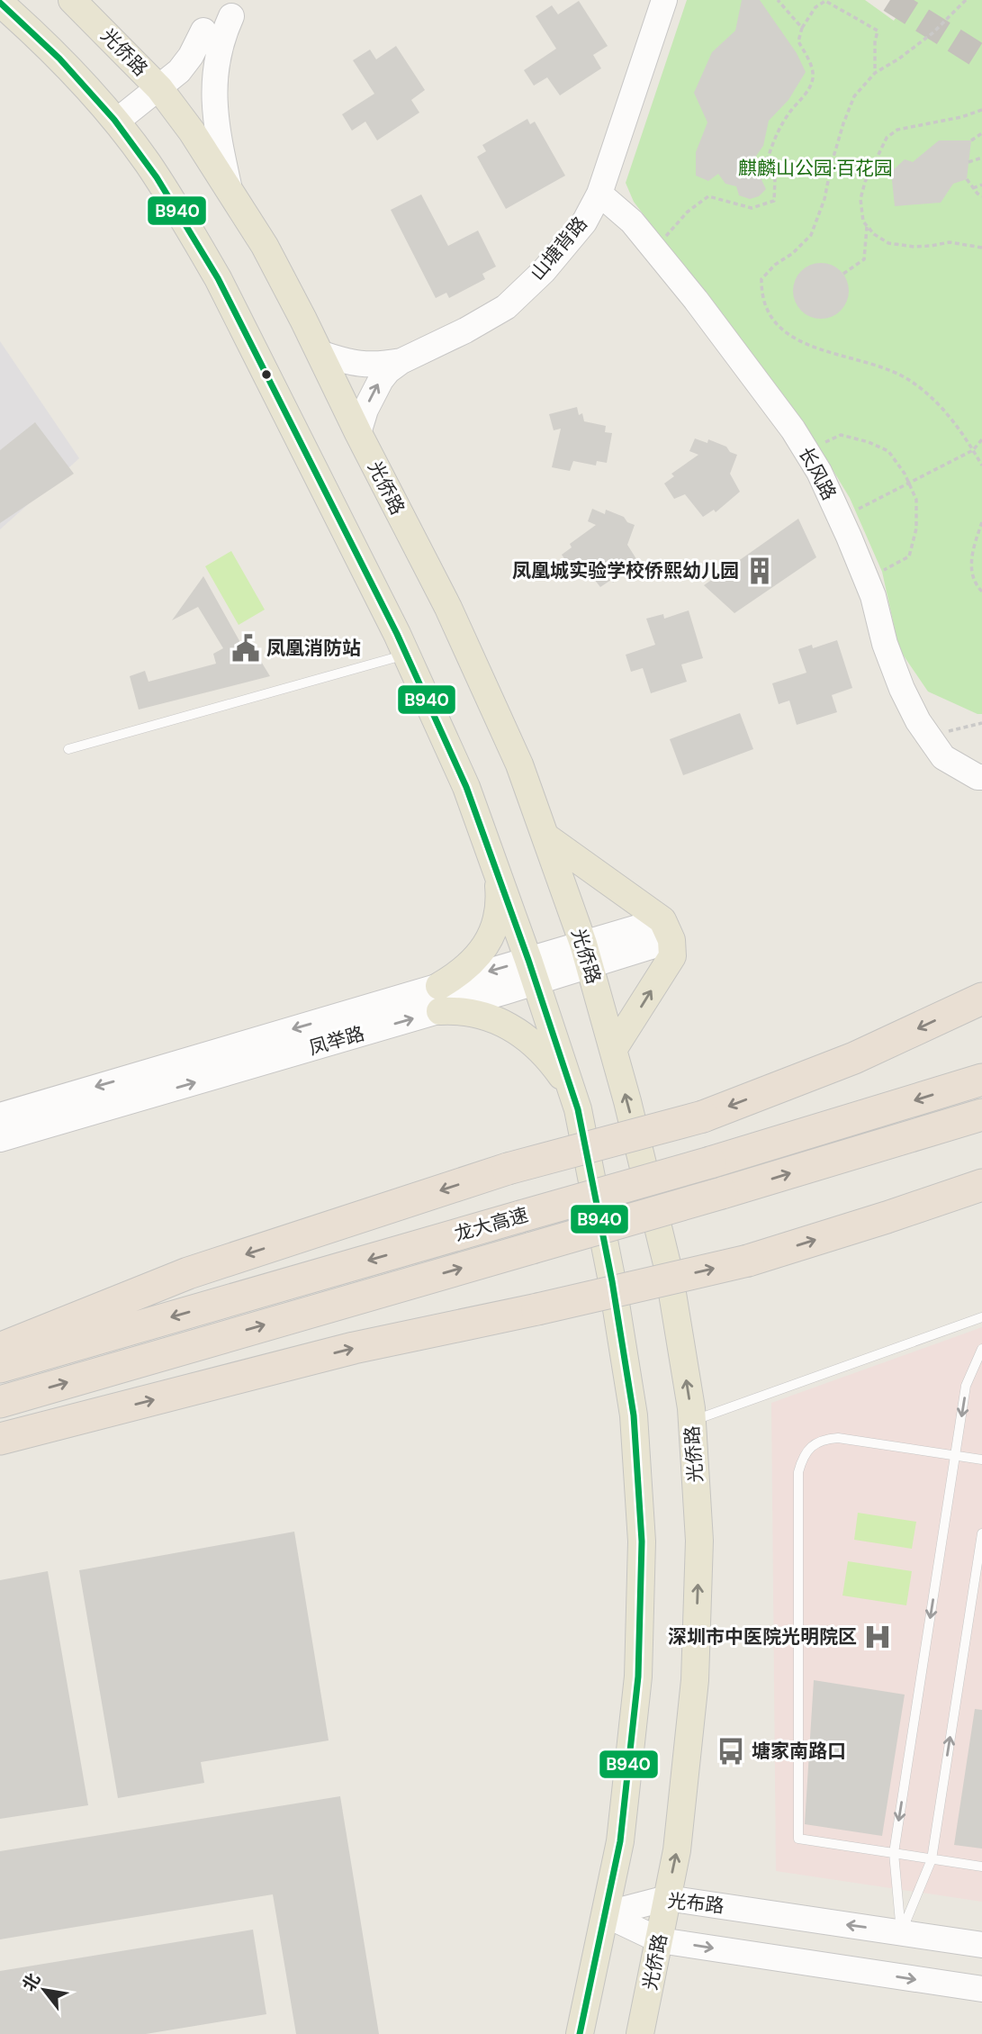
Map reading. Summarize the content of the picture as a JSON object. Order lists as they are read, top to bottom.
{
  "streets": {
    "highway": ["龙大高速"],
    "main road": ["光侨路"],
    "street": [
      "山塘背路",
      "长风路",
      "凤举路",
      "光布路"
    ]
  },
  "crossings": [
    ["光侨路", "凤举路"],
    ["光侨路", "光布路"],
    ["山塘背路", "长风路"]
  ],
  "parks": ["麒麟山公园·百花园"],
  "places": {
    "building": ["凤凰城实验学校侨熙幼儿园"],
    "public building": ["凤凰消防站"],
    "hospital": ["深圳市中医院光明院区"],
    "bus stop": ["塘家南路口"]
  },
  "lines": ["transit line B940"],
  "north": "top left"
}
